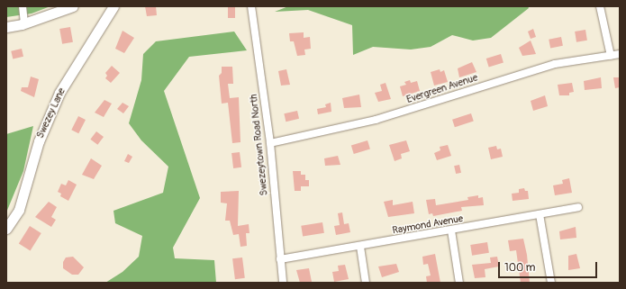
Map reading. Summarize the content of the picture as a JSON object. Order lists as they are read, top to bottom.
{
  "streets": {
    "street": [
      "Evergreen Avenue",
      "Swezey Lane",
      "Swezeytown Road North",
      "Raymond Avenue"
    ]
  },
  "crossings": [
    ["Evergreen Avenue", "Swezeytown Road North"],
    ["Swezeytown Road North", "Raymond Avenue"]
  ],
  "scale_bar": "100 m"
}
